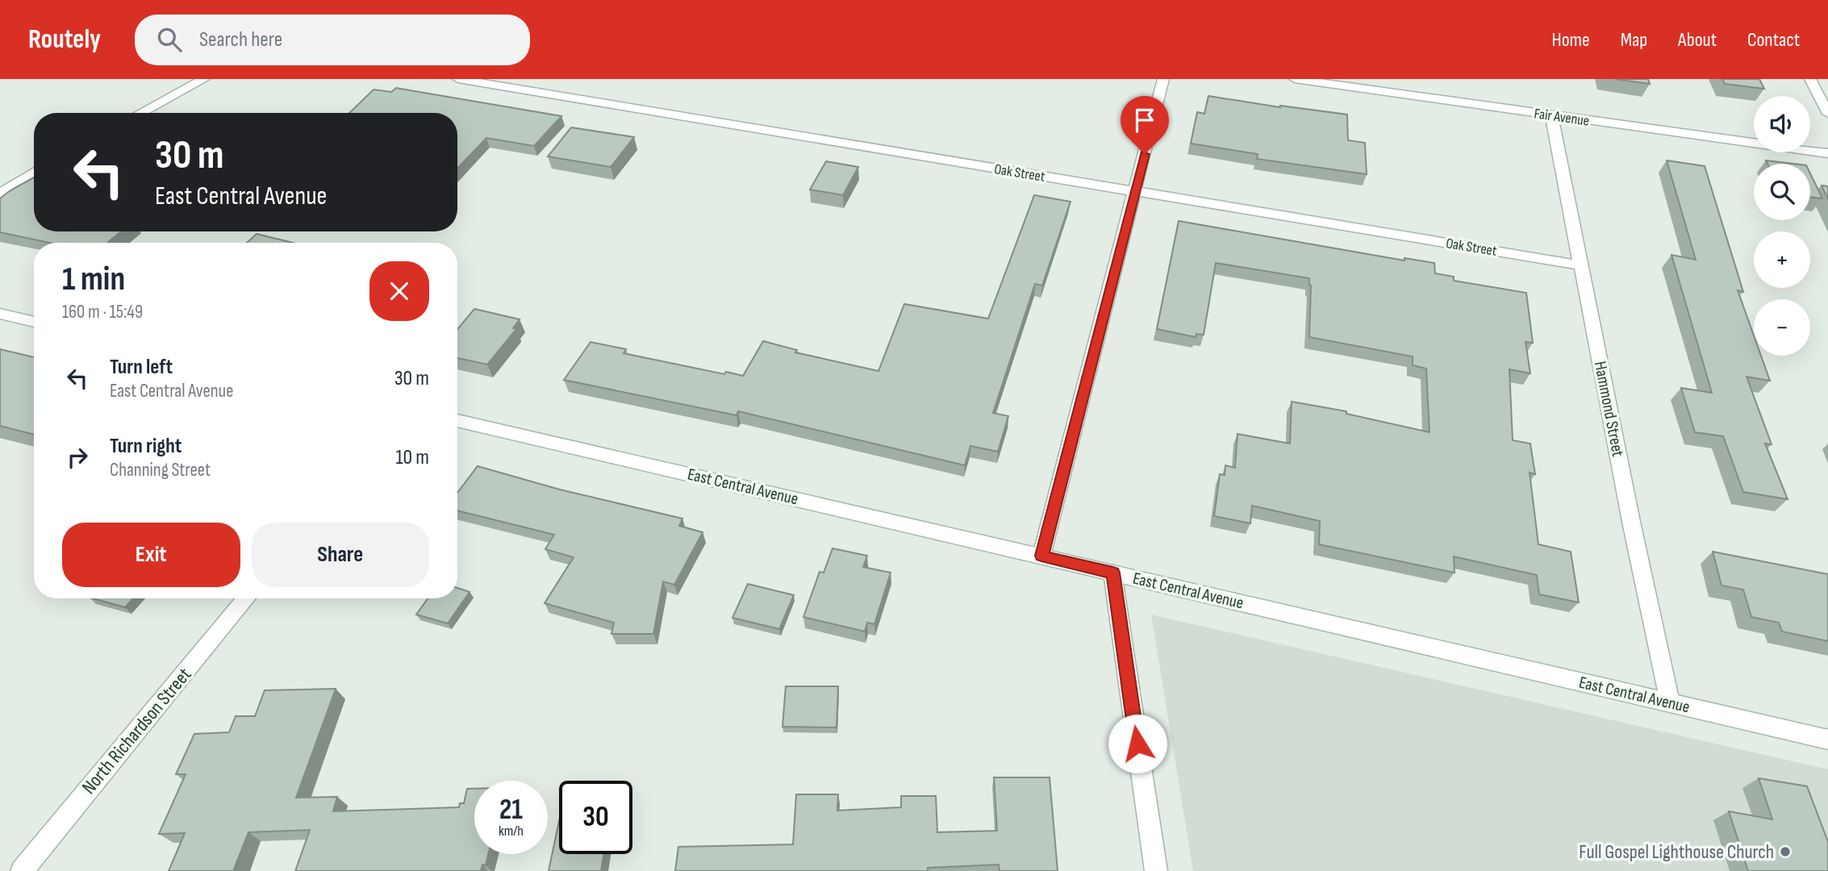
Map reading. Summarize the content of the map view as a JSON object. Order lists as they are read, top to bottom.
{
  "streets": {
    "street": [
      "Fair Avenue",
      "Oak Street",
      "Hammond Street",
      "East Central Avenue",
      "North Richardson Street"
    ]
  },
  "crossings": [
    ["Fair Avenue", "Hammond Street"],
    ["Oak Street", "Hammond Street"],
    ["Hammond Street", "East Central Avenue"]
  ],
  "places": ["Full Gospel Lighthouse Church"],
  "page": {
    "header": "Routely",
    "search": "Search here",
    "nav": [
      "Home",
      "Map",
      "About",
      "Contact"
    ],
    "map_buttons": ["+", "−"],
    "turn": ["30 m", "East Central Avenue"],
    "heading": ["1 min", "160 m · 15:49"],
    "list": [
      {
        "name": "Turn left",
        "note": "East Central Avenue",
        "value": "30 m"
      },
      {
        "name": "Turn right",
        "note": "Channing Street",
        "value": "10 m"
      }
    ],
    "buttons": ["Exit", "Share"],
    "speed": "21 km/h",
    "limit": "30"
  }
}
